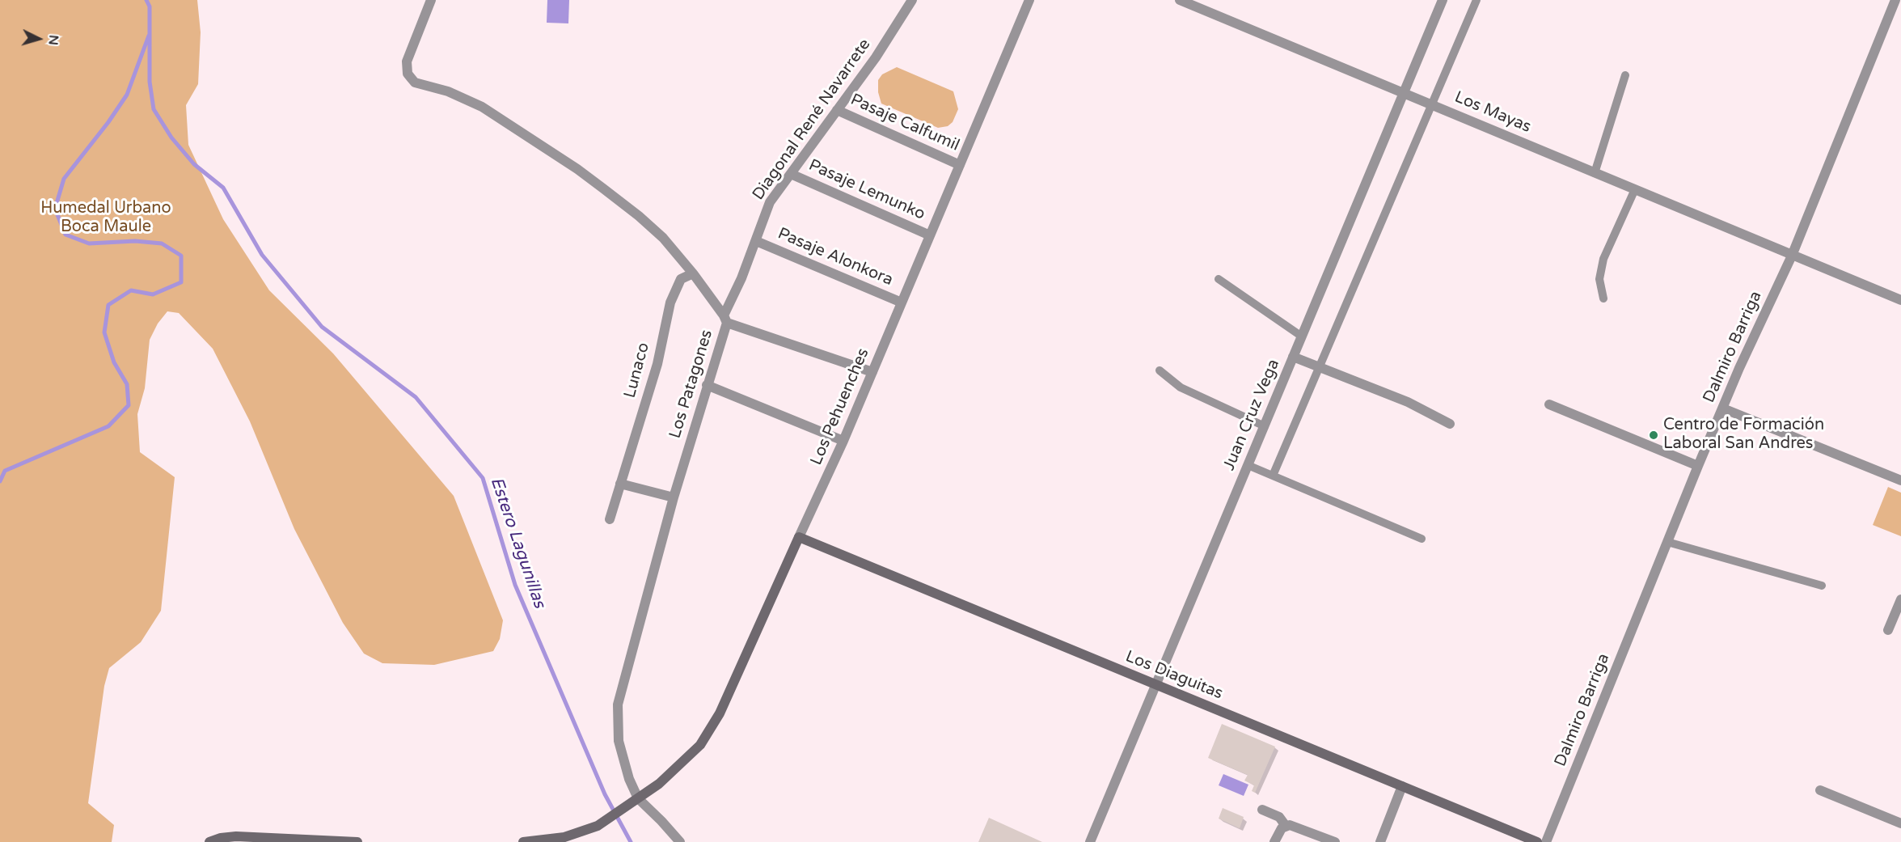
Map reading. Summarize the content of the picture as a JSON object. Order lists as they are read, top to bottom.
{
  "streets": {
    "street": [
      "Los Mayas",
      "Diagonal René Navarrete",
      "Pasaje Calfumil",
      "Pasaje Lemunko",
      "Pasaje Alonkora",
      "Dalmiro Barriga",
      "Lunaco",
      "Los Patagones",
      "Los Pehuenches",
      "Juan Cruz Vega",
      "Los Diaguitas"
    ]
  },
  "crossings": [
    ["Los Mayas", "Dalmiro Barriga"],
    ["Los Mayas", "Juan Cruz Vega"],
    ["Diagonal René Navarrete", "Pasaje Calfumil"],
    ["Diagonal René Navarrete", "Pasaje Lemunko"],
    ["Diagonal René Navarrete", "Pasaje Alonkora"],
    ["Diagonal René Navarrete", "Los Patagones"],
    ["Pasaje Calfumil", "Los Pehuenches"],
    ["Pasaje Lemunko", "Los Pehuenches"],
    ["Pasaje Alonkora", "Los Pehuenches"],
    ["Lunaco", "Los Patagones"],
    ["Los Patagones", "Los Pehuenches"],
    ["Los Pehuenches", "Los Diaguitas"],
    ["Juan Cruz Vega", "Los Diaguitas"]
  ],
  "water": ["Estero Lagunillas"],
  "parks": ["Humedal Urbano Boca Maule"],
  "places": ["Centro de Formación Laboral San Andres"],
  "north": "right"
}
